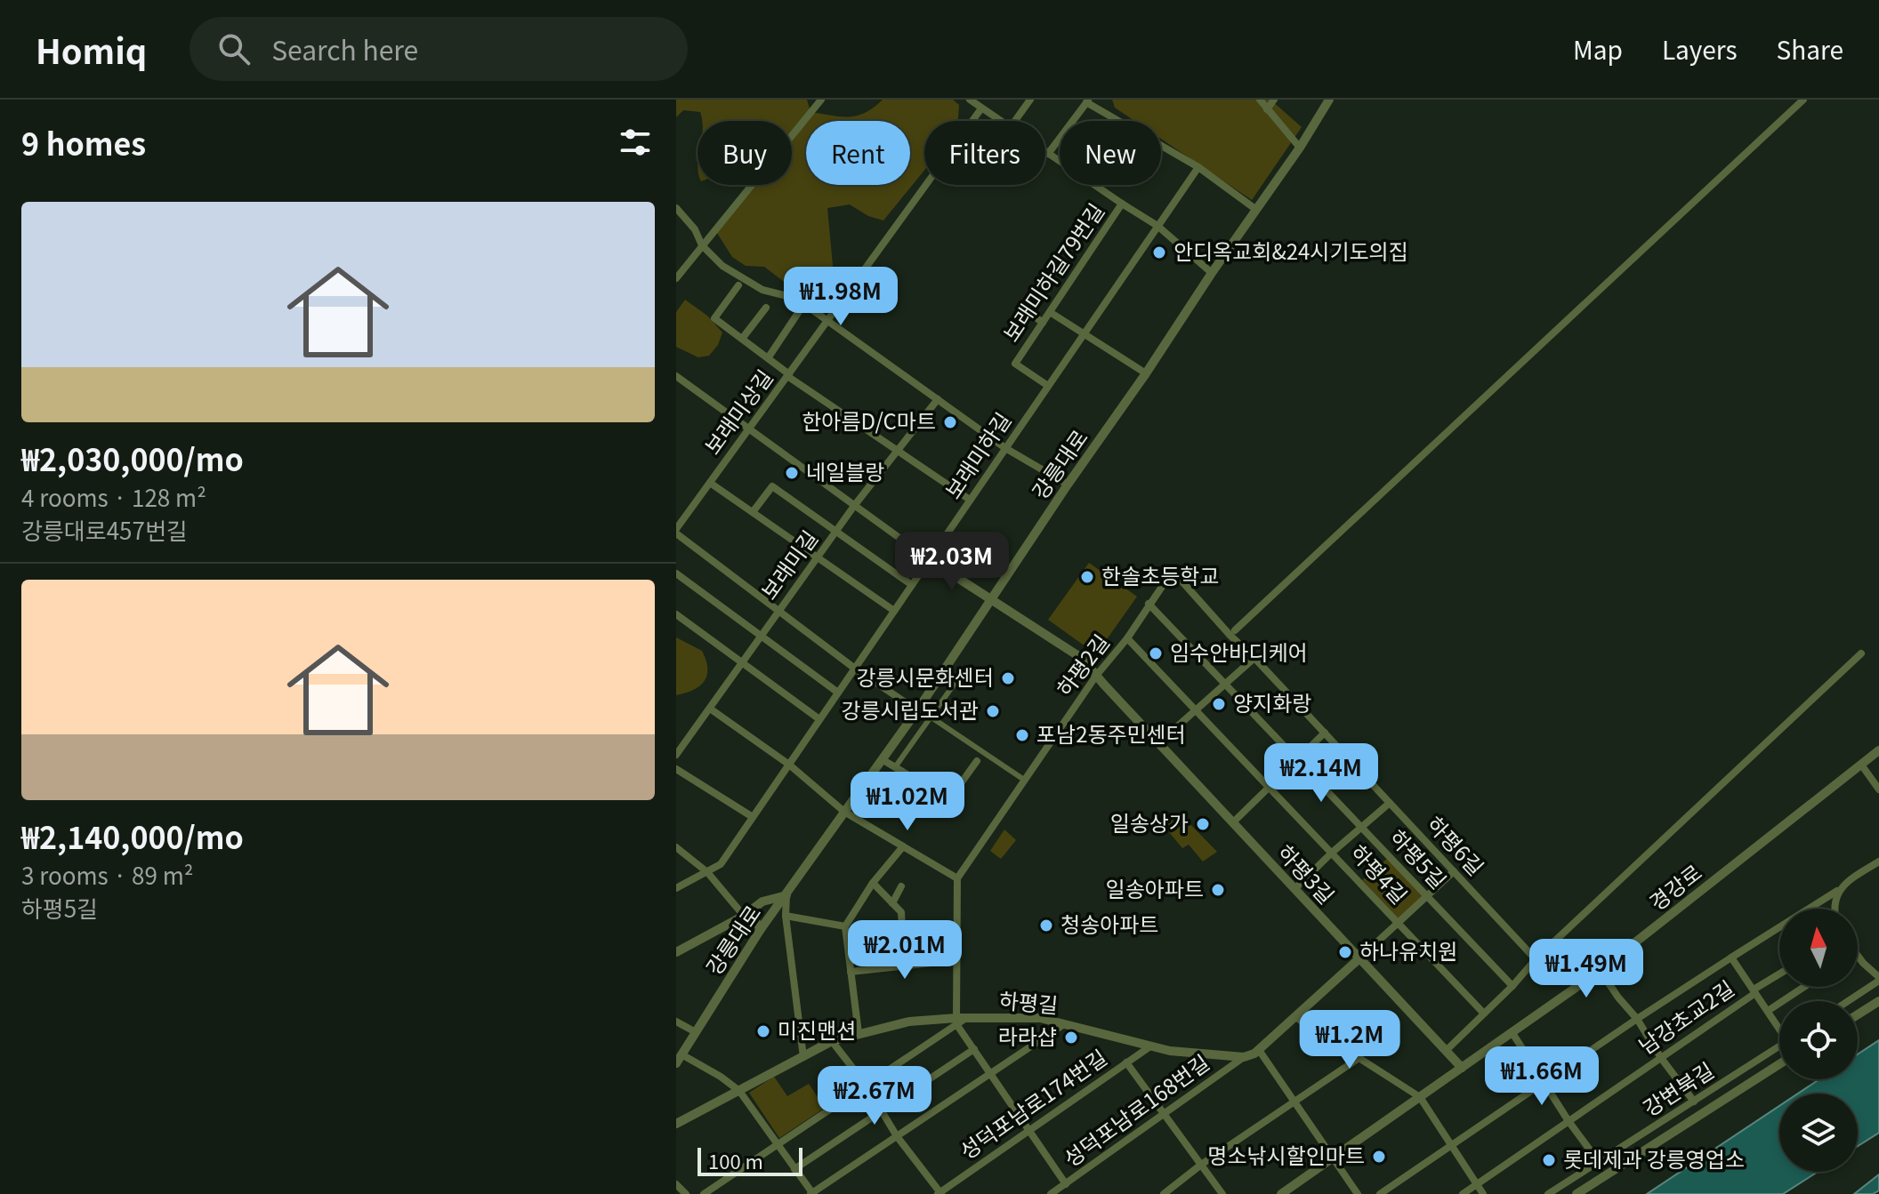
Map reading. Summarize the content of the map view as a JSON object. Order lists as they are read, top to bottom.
{
  "streets": {
    "street": [
      "보래미하길79번길",
      "보래미상길",
      "보래미하길",
      "강릉대로",
      "보래미길",
      "하평2길",
      "하평6길",
      "하평5길",
      "하평3길",
      "하평4길",
      "경강로",
      "하평길",
      "남강초교2길",
      "강변북길",
      "성덕포남로174번길",
      "성덕포남로168번길"
    ]
  },
  "crossings": [
    ["보래미하길79번길", "보래미하길"],
    ["보래미하길", "하평3길"],
    ["강릉대로", "하평3길"],
    ["하평2길", "하평6길"],
    ["하평2길", "하평5길"],
    ["하평2길", "하평3길"],
    ["하평2길", "하평4길"],
    ["하평6길", "하평5길"],
    ["하평6길", "하평3길"],
    ["하평6길", "하평4길"],
    ["하평3길", "경강로"],
    ["하평길", "성덕포남로174번길"],
    ["하평길", "성덕포남로168번길"]
  ],
  "places": [
    "안디옥교회&24시기도의집",
    "한아름D/C마트",
    "네일블랑",
    "한솔초등학교",
    "임수안바디케어",
    "강릉시문화센터",
    "양지화랑",
    "강릉시립도서관",
    "포남2동주민센터",
    "일송상가",
    "일송아파트",
    "청송아파트",
    "하나유치원",
    "미진맨션",
    "라라샵",
    "명소낚시할인마트",
    "롯데제과 강릉영업소"
  ],
  "scale_bar": "100 m",
  "north": "top",
  "page": {
    "header": "Homiq",
    "search": "Search here",
    "nav": ["Map", "Layers", "Share"],
    "heading": "9 homes",
    "chip": [
      "Buy",
      "Rent",
      "Filters",
      "New"
    ],
    "list": [
      {
        "name": "₩2,030,000/mo",
        "note": "4 rooms · 128 m² · 강릉대로457번길"
      },
      {
        "name": "₩2,140,000/mo",
        "note": "3 rooms · 89 m² · 하평5길"
      }
    ],
    "price": [
      "₩1.98M",
      "₩2.03M",
      "₩2.14M",
      "₩1.02M",
      "₩2.01M",
      "₩1.49M",
      "₩1.2M",
      "₩1.66M",
      "₩2.67M"
    ],
    "scale": "100 m"
  }
}
